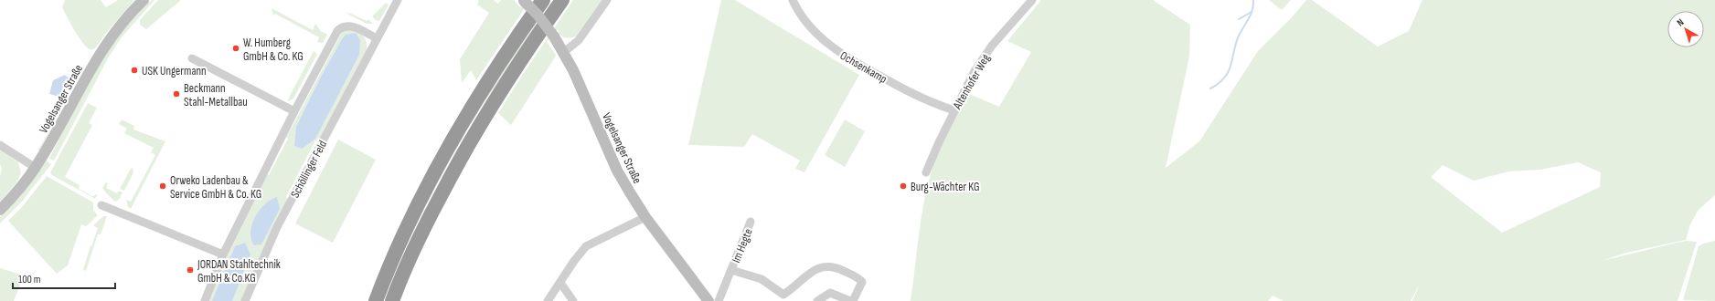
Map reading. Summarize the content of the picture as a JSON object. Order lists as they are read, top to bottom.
{
  "streets": {
    "street": [
      "Ochsenkamp",
      "Altenhofer Weg",
      "Vogelsanger Straße",
      "Schöllinger Feld",
      "Im Hegte"
    ]
  },
  "crossings": [
    ["Ochsenkamp", "Altenhofer Weg"]
  ],
  "places": [
    "W. Humberg GmbH & Co. KG",
    "USK Ungermann",
    "Beckmann Stahl-Metallbau",
    "Orweko Ladenbau & Service GmbH & Co. KG",
    "Burg-Wächter KG",
    "JORDAN Stahltechnik GmbH & Co.KG"
  ],
  "scale_bar": "100 m",
  "north": "top left"
}
